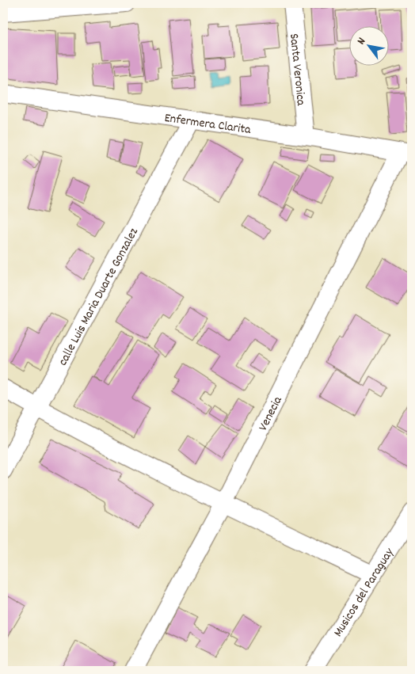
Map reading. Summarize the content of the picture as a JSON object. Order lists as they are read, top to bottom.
{
  "streets": {
    "street": [
      "Santa Veronica",
      "Enfermera Clarita",
      "calle Luis Maria Duarte Gonzalez",
      "Venecia",
      "Musicos del Paraguay"
    ]
  },
  "crossings": [
    ["Santa Veronica", "Enfermera Clarita"],
    ["Enfermera Clarita", "calle Luis Maria Duarte Gonzalez"],
    ["Enfermera Clarita", "Venecia"]
  ],
  "north": "top left"
}
